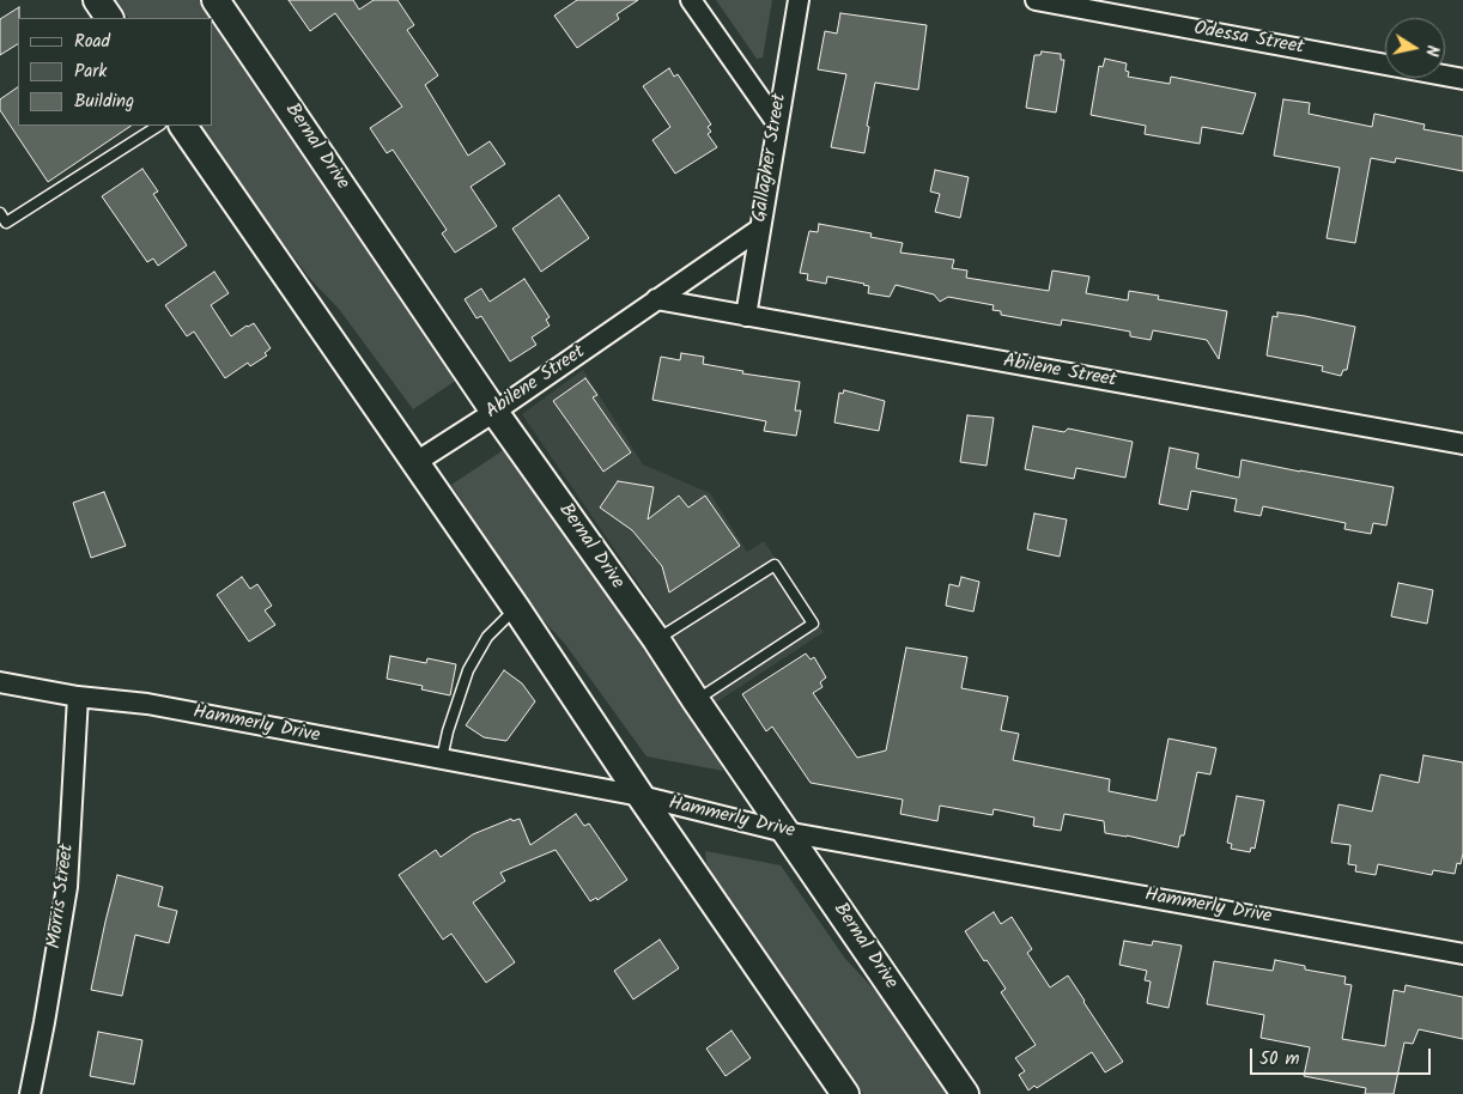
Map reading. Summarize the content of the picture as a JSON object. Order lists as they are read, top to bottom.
{
  "streets": {
    "street": [
      "Odessa Street",
      "Bernal Drive",
      "Gallagher Street",
      "Abilene Street",
      "Hammerly Drive",
      "Morris Street"
    ]
  },
  "crossings": [
    ["Bernal Drive", "Abilene Street"],
    ["Bernal Drive", "Hammerly Drive"],
    ["Gallagher Street", "Abilene Street"],
    ["Hammerly Drive", "Morris Street"]
  ],
  "legend": ["Road", "Park", "Building"],
  "scale_bar": "50 m",
  "north": "right"
}
